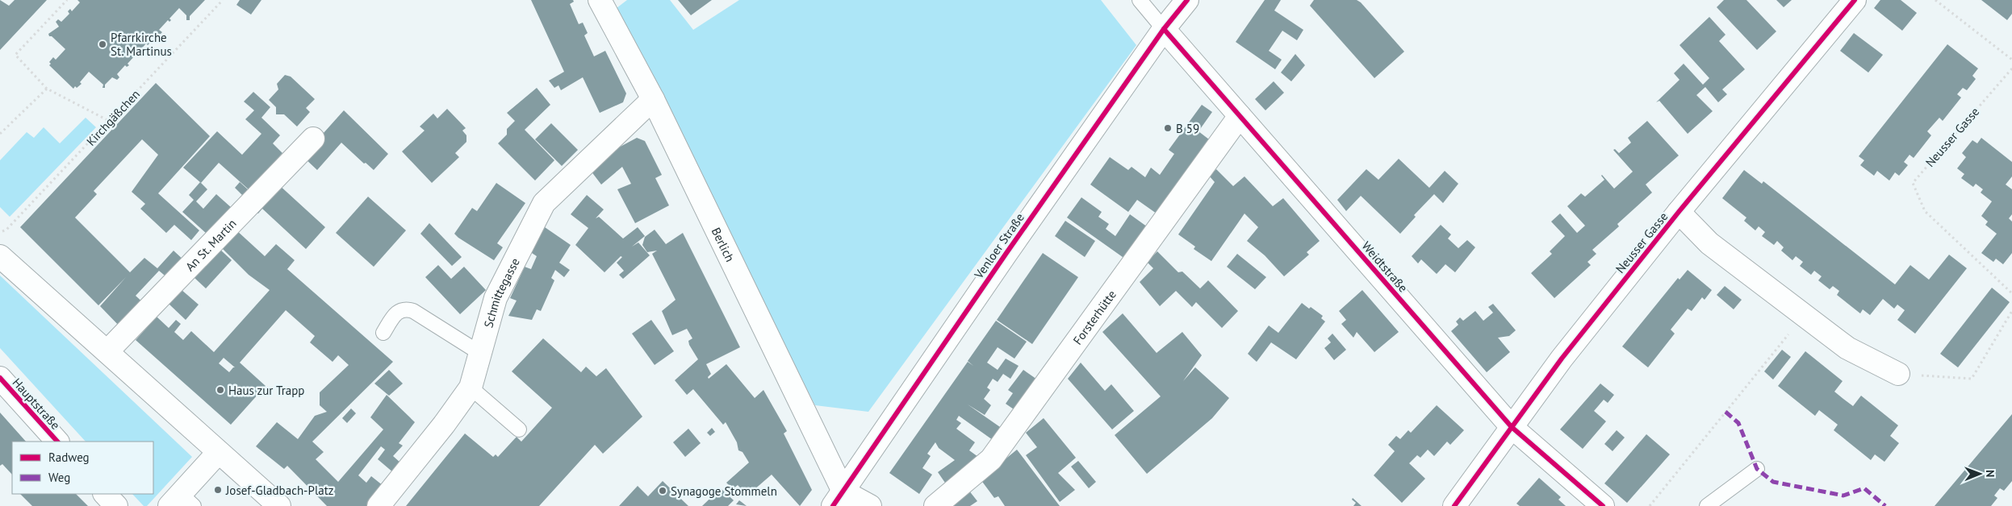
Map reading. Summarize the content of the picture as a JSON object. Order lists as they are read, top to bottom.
{
  "streets": {
    "street": [
      "Neusser Gasse",
      "An St. Martin",
      "Berlich",
      "Venloer Straße",
      "Weidtstraße",
      "Schmittegasse",
      "Forsterhütte",
      "Hauptstraße"
    ],
    "path": ["Kirchgäßchen"]
  },
  "crossings": [
    ["Neusser Gasse", "Weidtstraße"],
    ["Berlich", "Venloer Straße"],
    ["Berlich", "Schmittegasse"],
    ["Venloer Straße", "Weidtstraße"],
    ["Weidtstraße", "Forsterhütte"]
  ],
  "places": [
    "Pfarrkirche St. Martinus",
    "B 59",
    "Haus zur Trapp",
    "Josef-Gladbach-Platz",
    "Synagoge Stommeln"
  ],
  "legend": ["Radweg", "Weg"],
  "north": "right"
}
